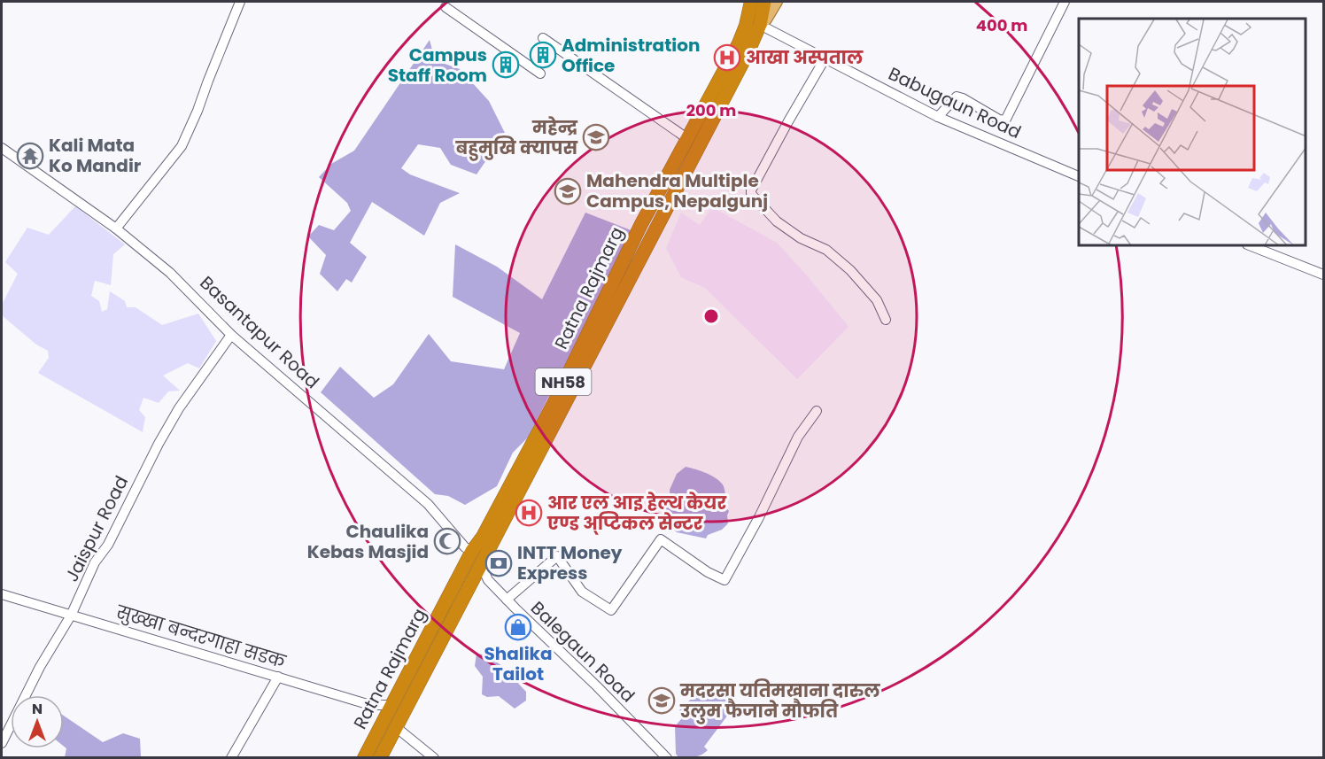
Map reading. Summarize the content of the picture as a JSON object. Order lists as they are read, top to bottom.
{
  "streets": {
    "highway": ["Ratna Rajmarg", "NH58"],
    "street": [
      "Babugaun Road",
      "Basantapur Road",
      "Jaispur Road",
      "सुख्खा बन्दरगाहा सडक",
      "Balegaun Road"
    ]
  },
  "crossings": [
    ["Babugaun Road", "Ratna Rajmarg"],
    ["Ratna Rajmarg", "Basantapur Road"],
    ["Ratna Rajmarg", "सुख्खा बन्दरगाहा सडक"],
    ["Ratna Rajmarg", "Balegaun Road"],
    ["Basantapur Road", "Jaispur Road"],
    ["Basantapur Road", "Balegaun Road"],
    ["Jaispur Road", "सुख्खा बन्दरगाहा सडक"]
  ],
  "places": {
    "building": ["Administration Office", "Campus Staff Room"],
    "hospital": ["आखा अस्पताल", "आर एल आइ हेल्थ केयर एण्ड अ्प्टिकल सेन्टर"],
    "school or university": ["महेन्द्र बहुमुखि क्यापस", "Mahendra Multiple Campus, Nepalgunj", "मदरसा यतिमखाना दारुल उलुम फैजाने माैफति"],
    "temple": ["Kali Mata Ko Mandir"],
    "mosque": ["Chaulika Kebas Masjid"],
    "bank": ["INTT Money Express"],
    "shop": ["Shalika Tailot"]
  },
  "north": "top",
  "rings": ["400 m", "200 m"]
}
